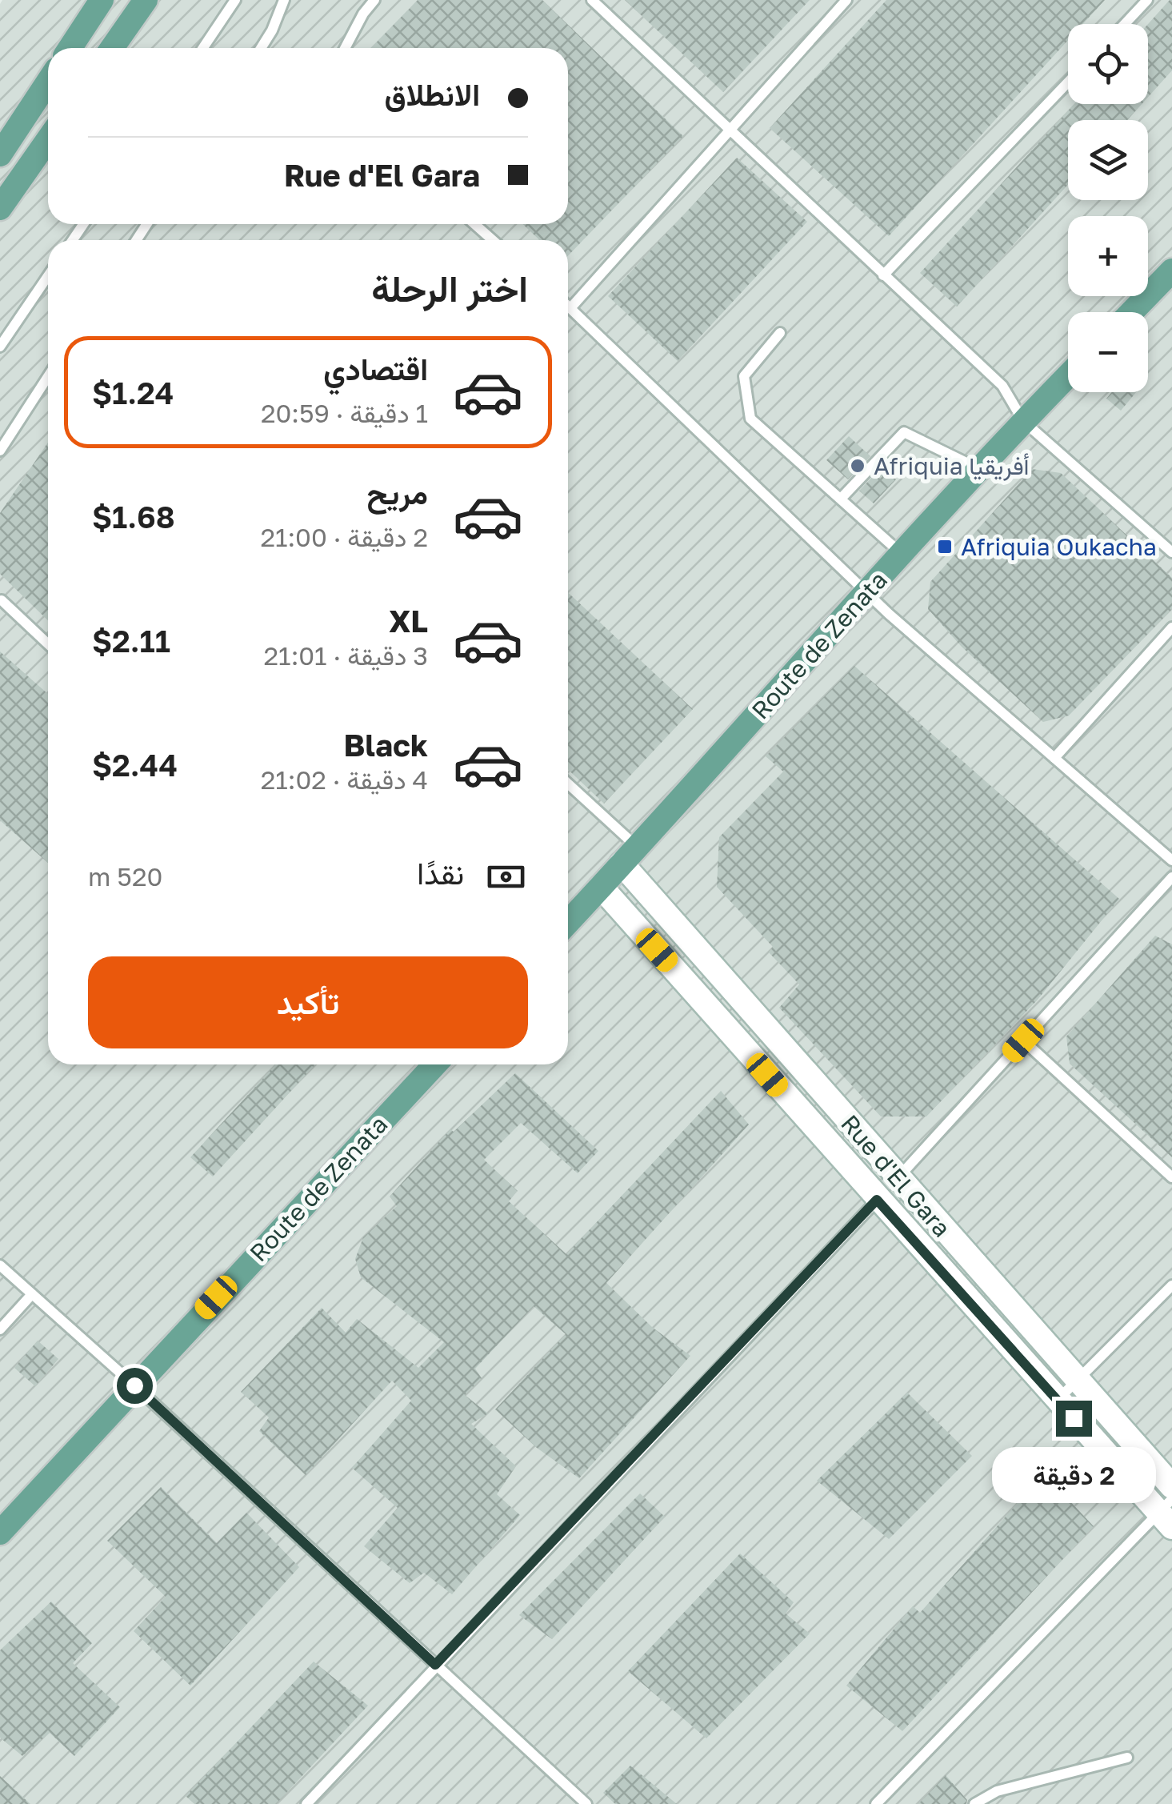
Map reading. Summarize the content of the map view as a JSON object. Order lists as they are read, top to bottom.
{
  "streets": {
    "main road": ["Route de Zenata"],
    "street": ["Rue d'El Gara"]
  },
  "crossings": [
    ["Route de Zenata", "Rue d'El Gara"]
  ],
  "places": {
    "other": ["Afriquia أفريقيا"],
    "transit": ["Afriquia Oukacha"]
  },
  "page": {
    "map_buttons": ["+", "−"],
    "banner": ["الانطلاق", "Rue d'El Gara"],
    "heading": "اختر الرحلة",
    "list": [
      {
        "name": "اقتصادي",
        "note": "1 دقيقة · 20:59",
        "value": "$1.24"
      },
      {
        "name": "مريح",
        "note": "2 دقيقة · 21:00",
        "value": "$1.68"
      },
      {
        "name": "XL",
        "note": "3 دقيقة · 21:01",
        "value": "$2.11"
      },
      {
        "name": "Black",
        "note": "4 دقيقة · 21:02",
        "value": "$2.44"
      }
    ],
    "pay": ["نقدًا", "520 m"],
    "buttons": "تأكيد",
    "bubble": "2 دقيقة"
  }
}
